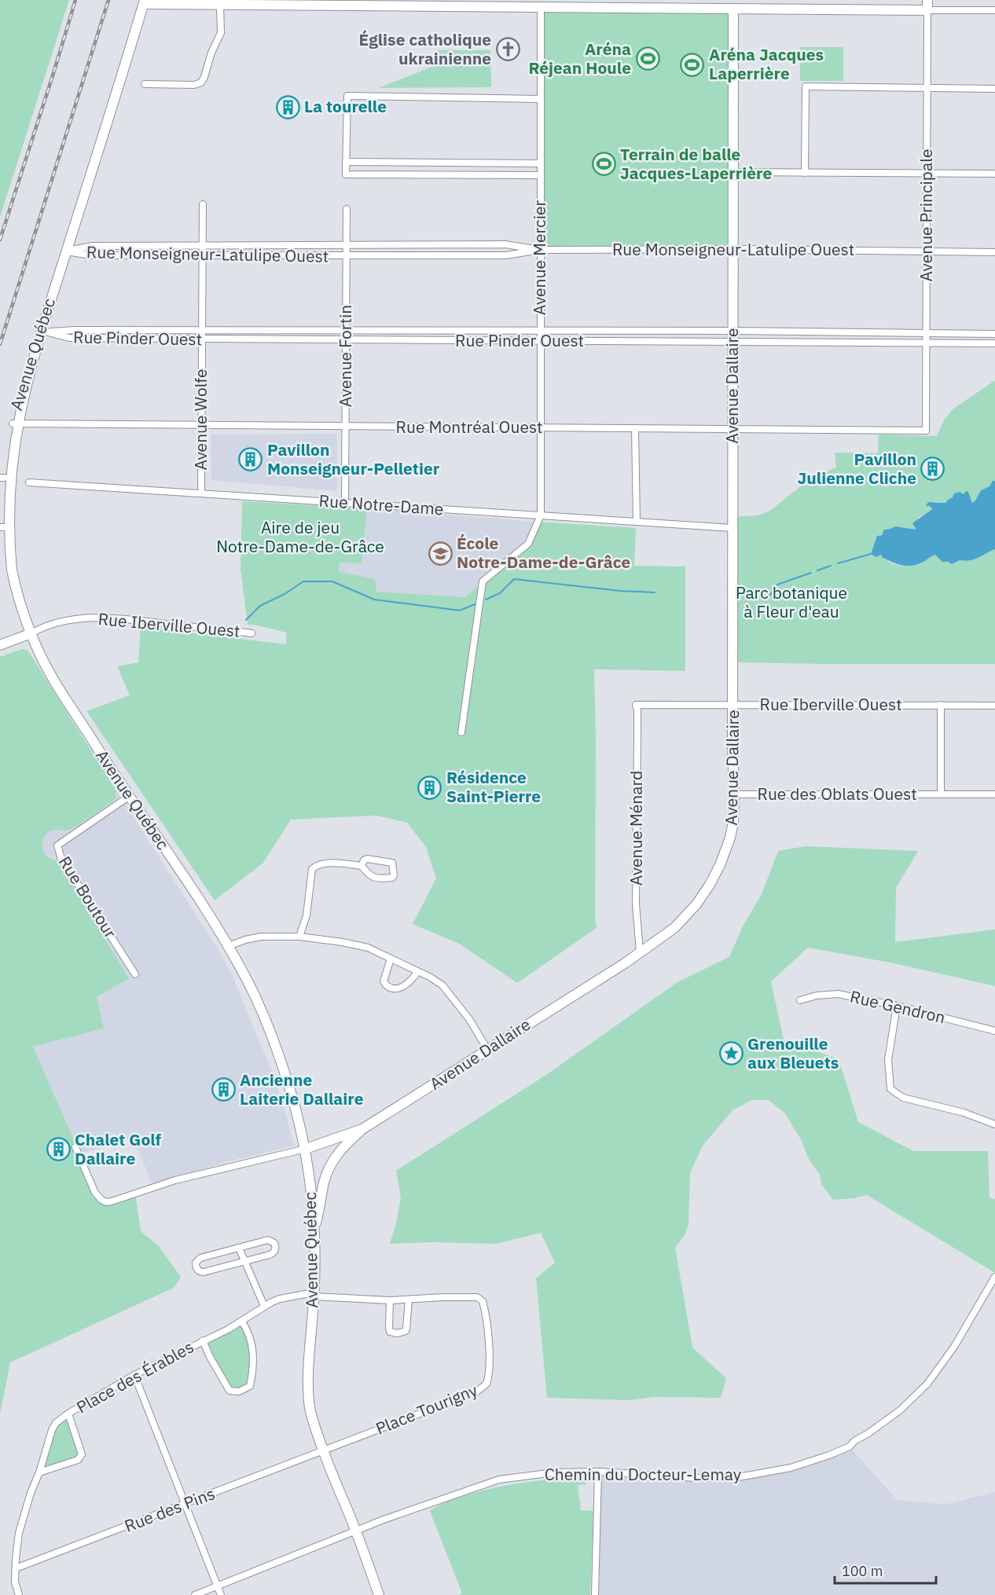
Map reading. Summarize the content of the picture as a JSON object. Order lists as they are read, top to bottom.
{
  "streets": {
    "street": [
      "Avenue Principale",
      "Rue Monseigneur-Latulipe Ouest",
      "Avenue Mercier",
      "Rue Pinder Ouest",
      "Avenue Québec",
      "Avenue Fortin",
      "Avenue Dallaire",
      "Avenue Wolfe",
      "Rue Montréal Ouest",
      "Rue Notre-Dame",
      "Rue Iberville Ouest",
      "Rue des Oblats Ouest",
      "Avenue Ménard",
      "Rue Boutour",
      "Rue Gendron",
      "Place des Érables",
      "Place Tourigny",
      "Chemin du Docteur-Lemay",
      "Rue des Pins"
    ]
  },
  "crossings": [
    ["Avenue Principale", "Rue Monseigneur-Latulipe Ouest"],
    ["Avenue Principale", "Rue Pinder Ouest"],
    ["Avenue Principale", "Rue Montréal Ouest"],
    ["Rue Monseigneur-Latulipe Ouest", "Avenue Mercier"],
    ["Rue Monseigneur-Latulipe Ouest", "Avenue Québec"],
    ["Rue Monseigneur-Latulipe Ouest", "Avenue Fortin"],
    ["Rue Monseigneur-Latulipe Ouest", "Avenue Dallaire"],
    ["Rue Monseigneur-Latulipe Ouest", "Avenue Wolfe"],
    ["Avenue Mercier", "Rue Pinder Ouest"],
    ["Avenue Mercier", "Rue Montréal Ouest"],
    ["Avenue Mercier", "Rue Notre-Dame"],
    ["Rue Pinder Ouest", "Avenue Québec"],
    ["Rue Pinder Ouest", "Avenue Fortin"],
    ["Rue Pinder Ouest", "Avenue Dallaire"],
    ["Rue Pinder Ouest", "Avenue Wolfe"],
    ["Avenue Québec", "Avenue Dallaire"],
    ["Avenue Québec", "Rue Montréal Ouest"],
    ["Avenue Québec", "Rue Iberville Ouest"],
    ["Avenue Québec", "Rue Boutour"],
    ["Avenue Québec", "Place des Érables"],
    ["Avenue Québec", "Place Tourigny"],
    ["Avenue Québec", "Chemin du Docteur-Lemay"],
    ["Avenue Québec", "Rue des Pins"],
    ["Avenue Fortin", "Rue Montréal Ouest"],
    ["Avenue Fortin", "Rue Notre-Dame"],
    ["Avenue Dallaire", "Rue Montréal Ouest"],
    ["Avenue Dallaire", "Rue Notre-Dame"],
    ["Avenue Dallaire", "Rue Iberville Ouest"],
    ["Avenue Dallaire", "Rue des Oblats Ouest"],
    ["Avenue Dallaire", "Avenue Ménard"],
    ["Avenue Wolfe", "Rue Montréal Ouest"],
    ["Avenue Wolfe", "Rue Notre-Dame"],
    ["Rue Iberville Ouest", "Avenue Ménard"],
    ["Place des Érables", "Place Tourigny"],
    ["Place des Érables", "Rue des Pins"],
    ["Place Tourigny", "Rue des Pins"]
  ],
  "parks": ["Aire de jeu Notre-Dame-de-Grâce", "Parc botanique à Fleur d'eau"],
  "places": {
    "church": ["Église catholique ukrainienne"],
    "sports": ["Aréna Réjean Houle", "Aréna Jacques Laperrière", "Terrain de balle Jacques-Laperrière"],
    "building": [
      "La tourelle",
      "Pavillon Monseigneur-Pelletier",
      "Pavillon Julienne Cliche",
      "Résidence Saint-Pierre",
      "Ancienne Laiterie Dallaire",
      "Chalet Golf Dallaire"
    ],
    "school or university": ["École Notre-Dame-de-Grâce"],
    "place": ["Grenouille aux Bleuets"]
  },
  "scale_bar": "100 m"
}
